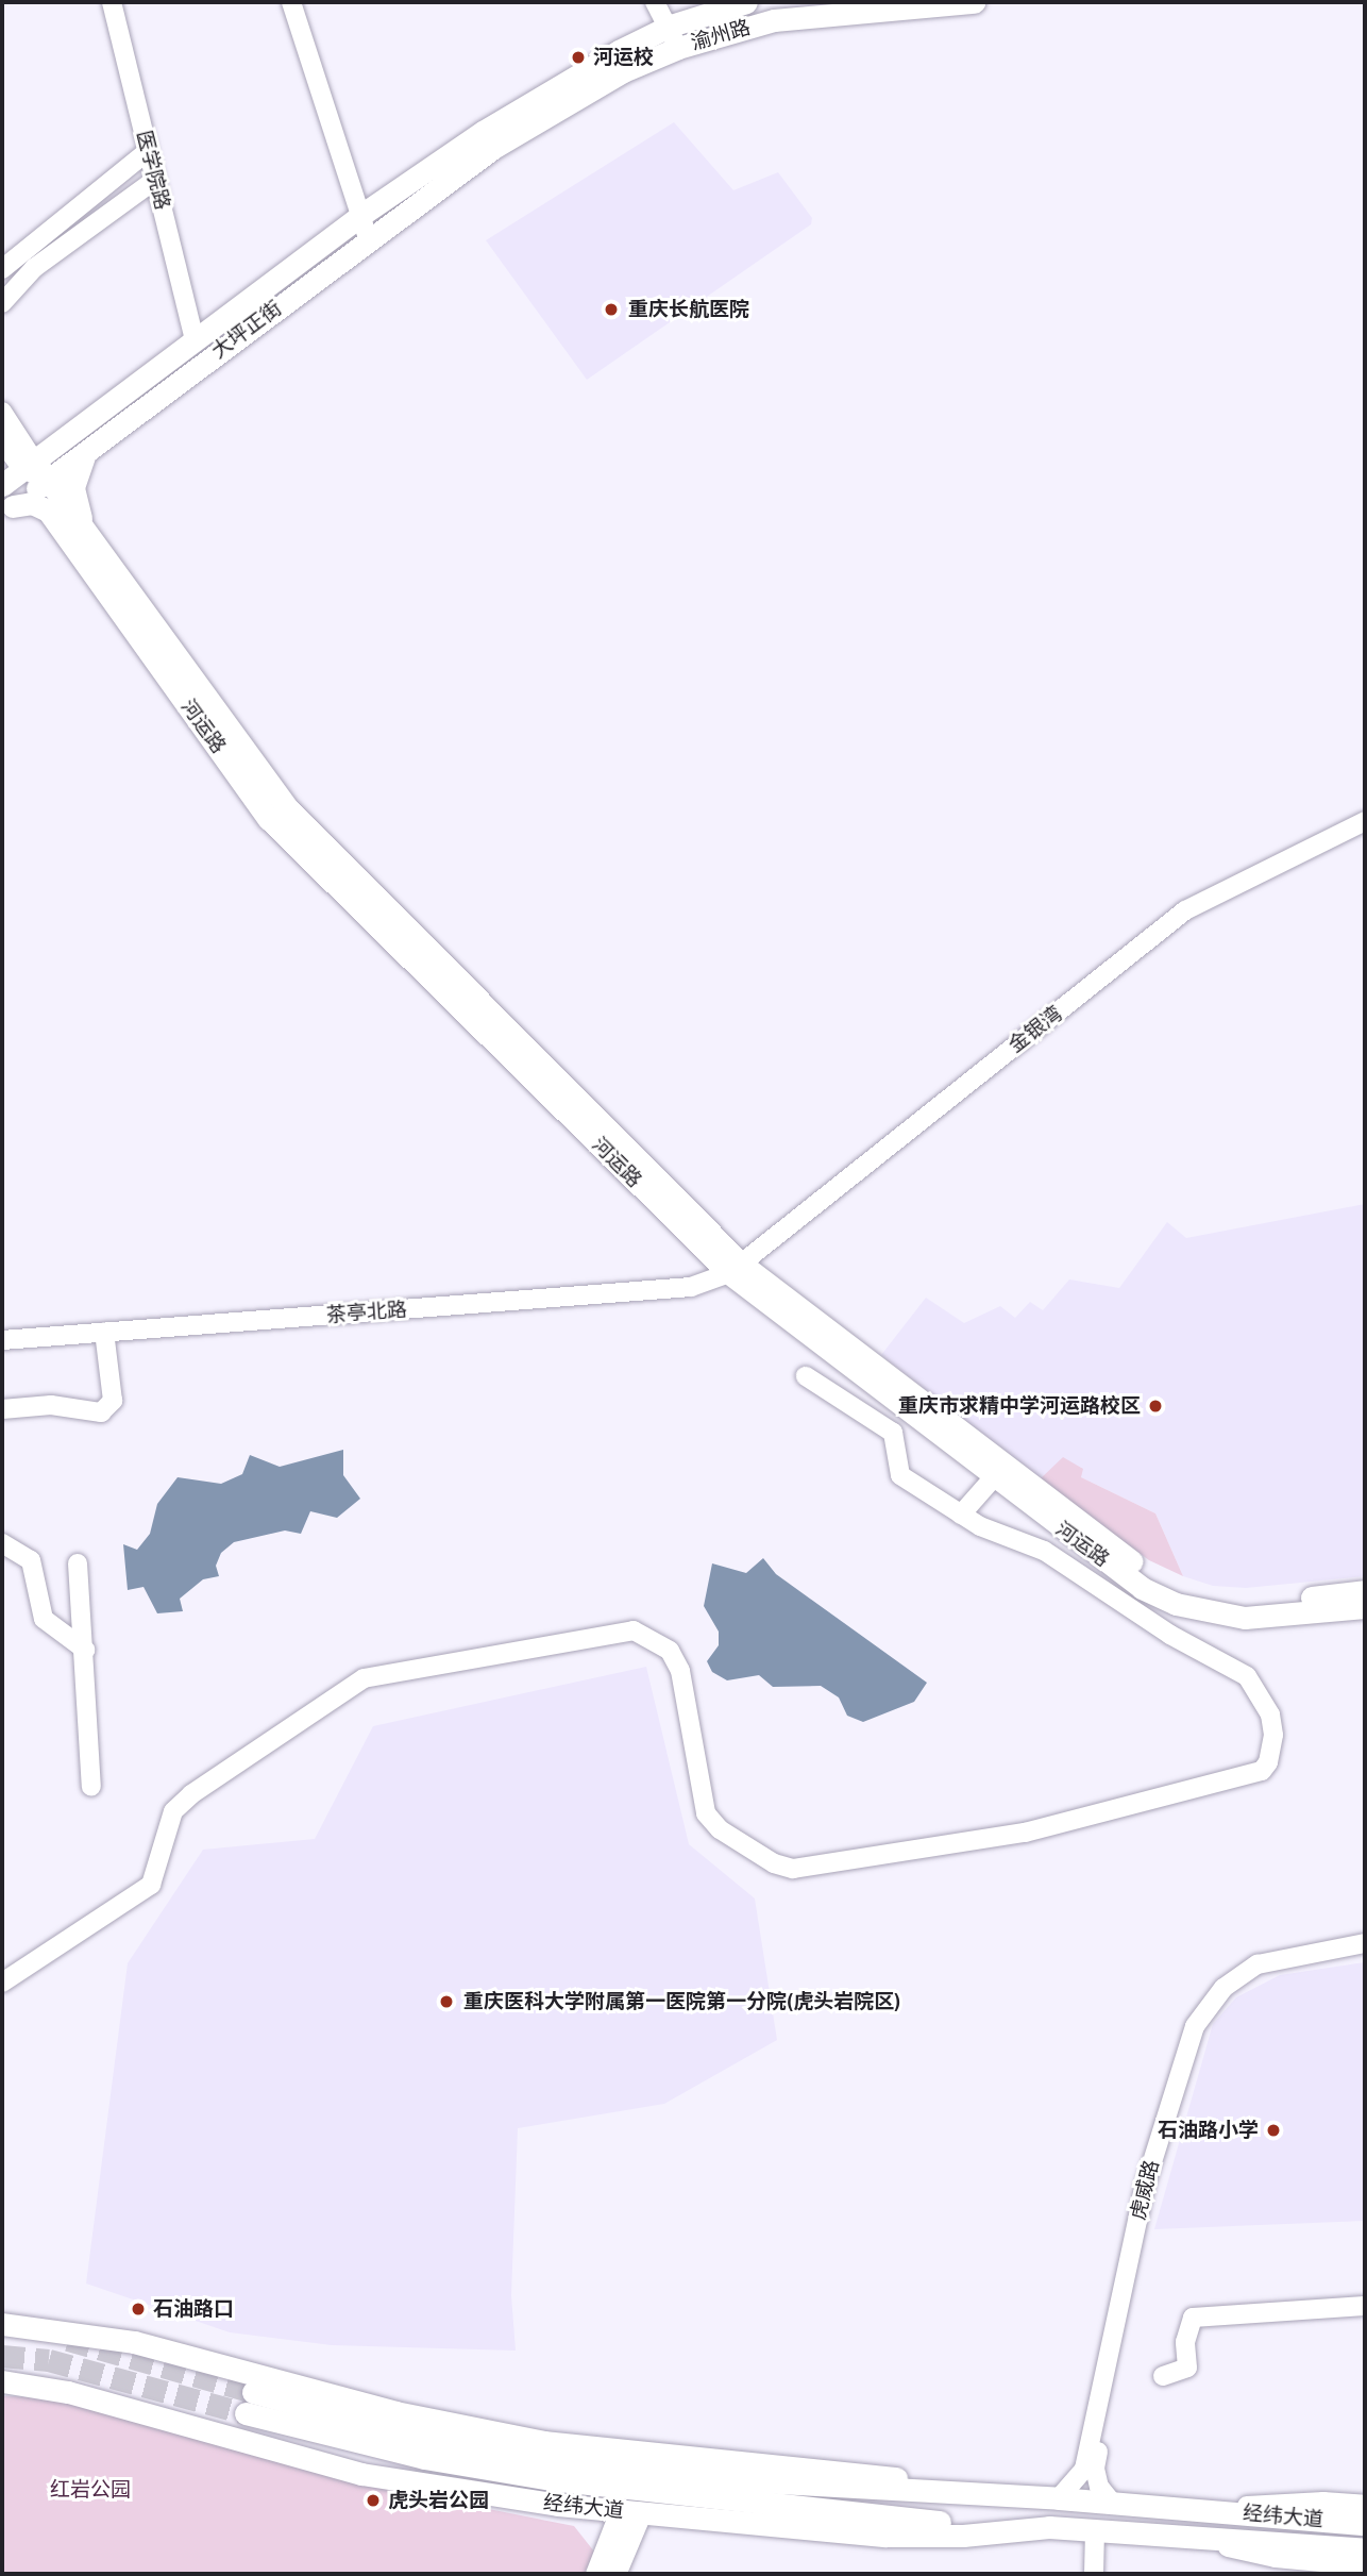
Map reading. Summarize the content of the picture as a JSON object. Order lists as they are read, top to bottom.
{
  "streets": {
    "main road": [
      "渝州路",
      "大坪正街",
      "河运路",
      "经纬大道"
    ],
    "street": [
      "医学院路",
      "金银湾",
      "茶亭北路",
      "虎威路"
    ]
  },
  "crossings": [
    ["渝州路", "大坪正街"],
    ["医学院路", "大坪正街"],
    ["大坪正街", "河运路"],
    ["河运路", "金银湾"],
    ["河运路", "茶亭北路"],
    ["金银湾", "茶亭北路"],
    ["虎威路", "经纬大道"]
  ],
  "parks": ["红岩公园"],
  "places": [
    "河运校",
    "重庆长航医院",
    "重庆市求精中学河运路校区",
    "重庆医科大学附属第一医院第一分院(虎头岩院区)",
    "石油路小学",
    "石油路口",
    "虎头岩公园"
  ]
}
